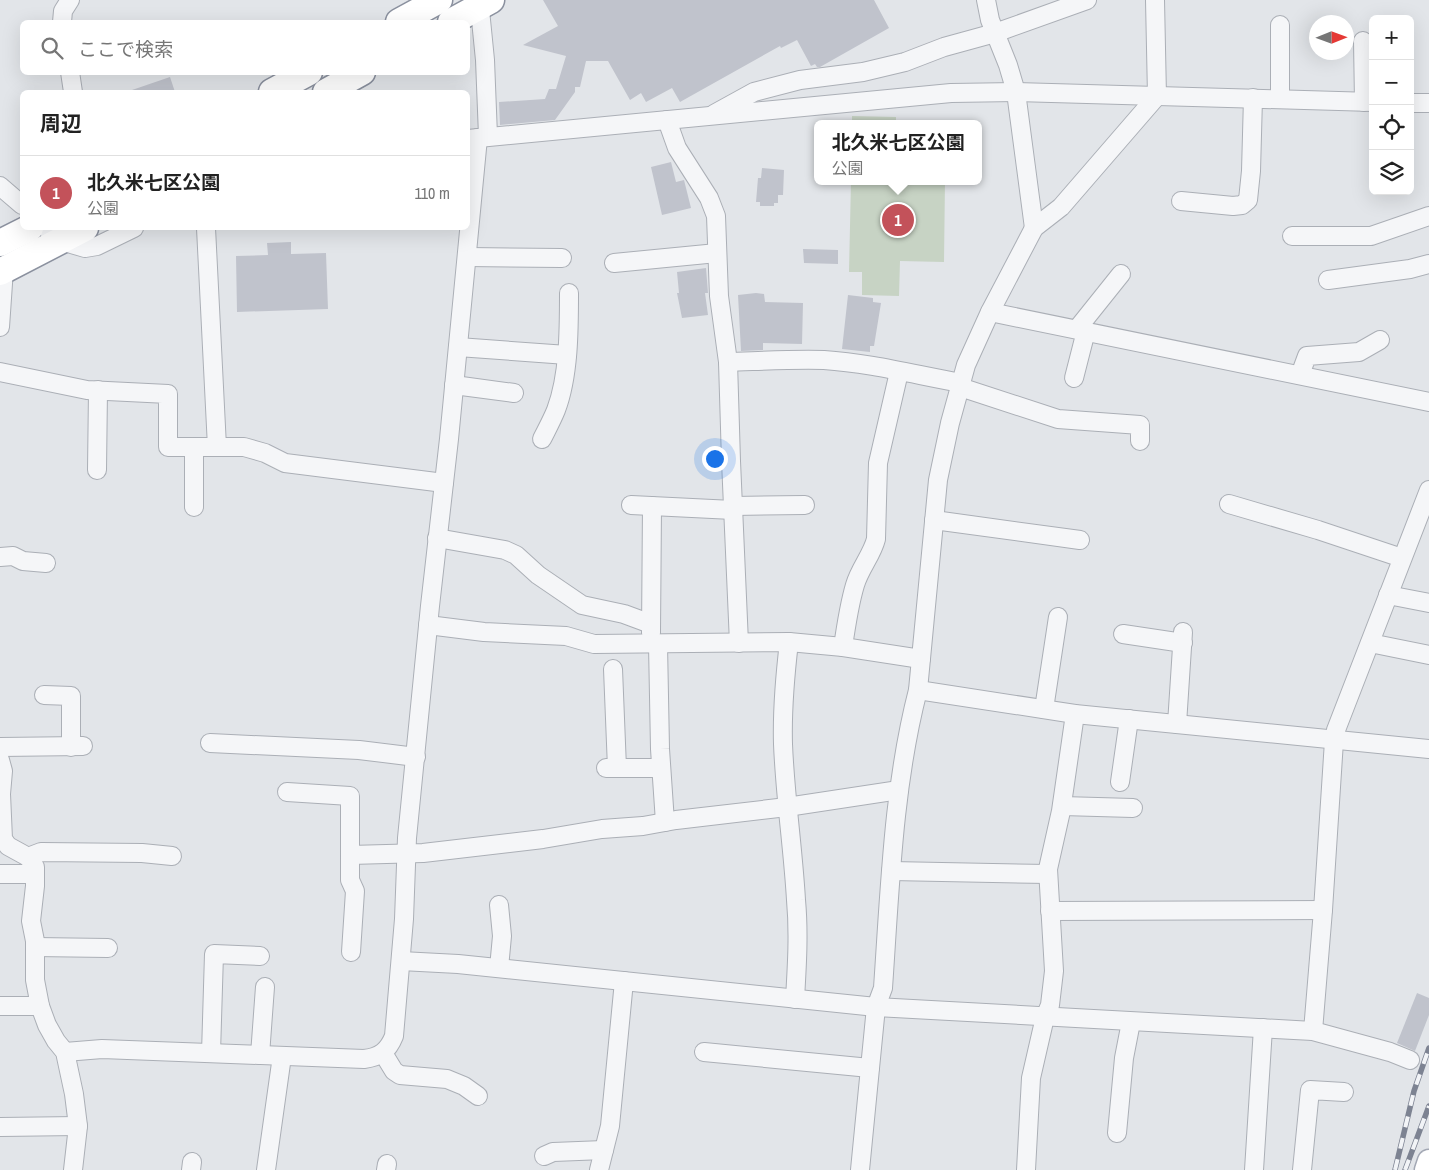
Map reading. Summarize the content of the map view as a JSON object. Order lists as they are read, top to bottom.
{
  "north": "right",
  "page": {
    "map_buttons": ["+", "−"],
    "search": "ここで検索",
    "heading": "周辺",
    "popup": ["北久米七区公園", "公園"],
    "list": [
      {
        "mark": "1",
        "name": "北久米七区公園",
        "note": "公園",
        "value": "110 m"
      }
    ],
    "pins": "1"
  }
}
